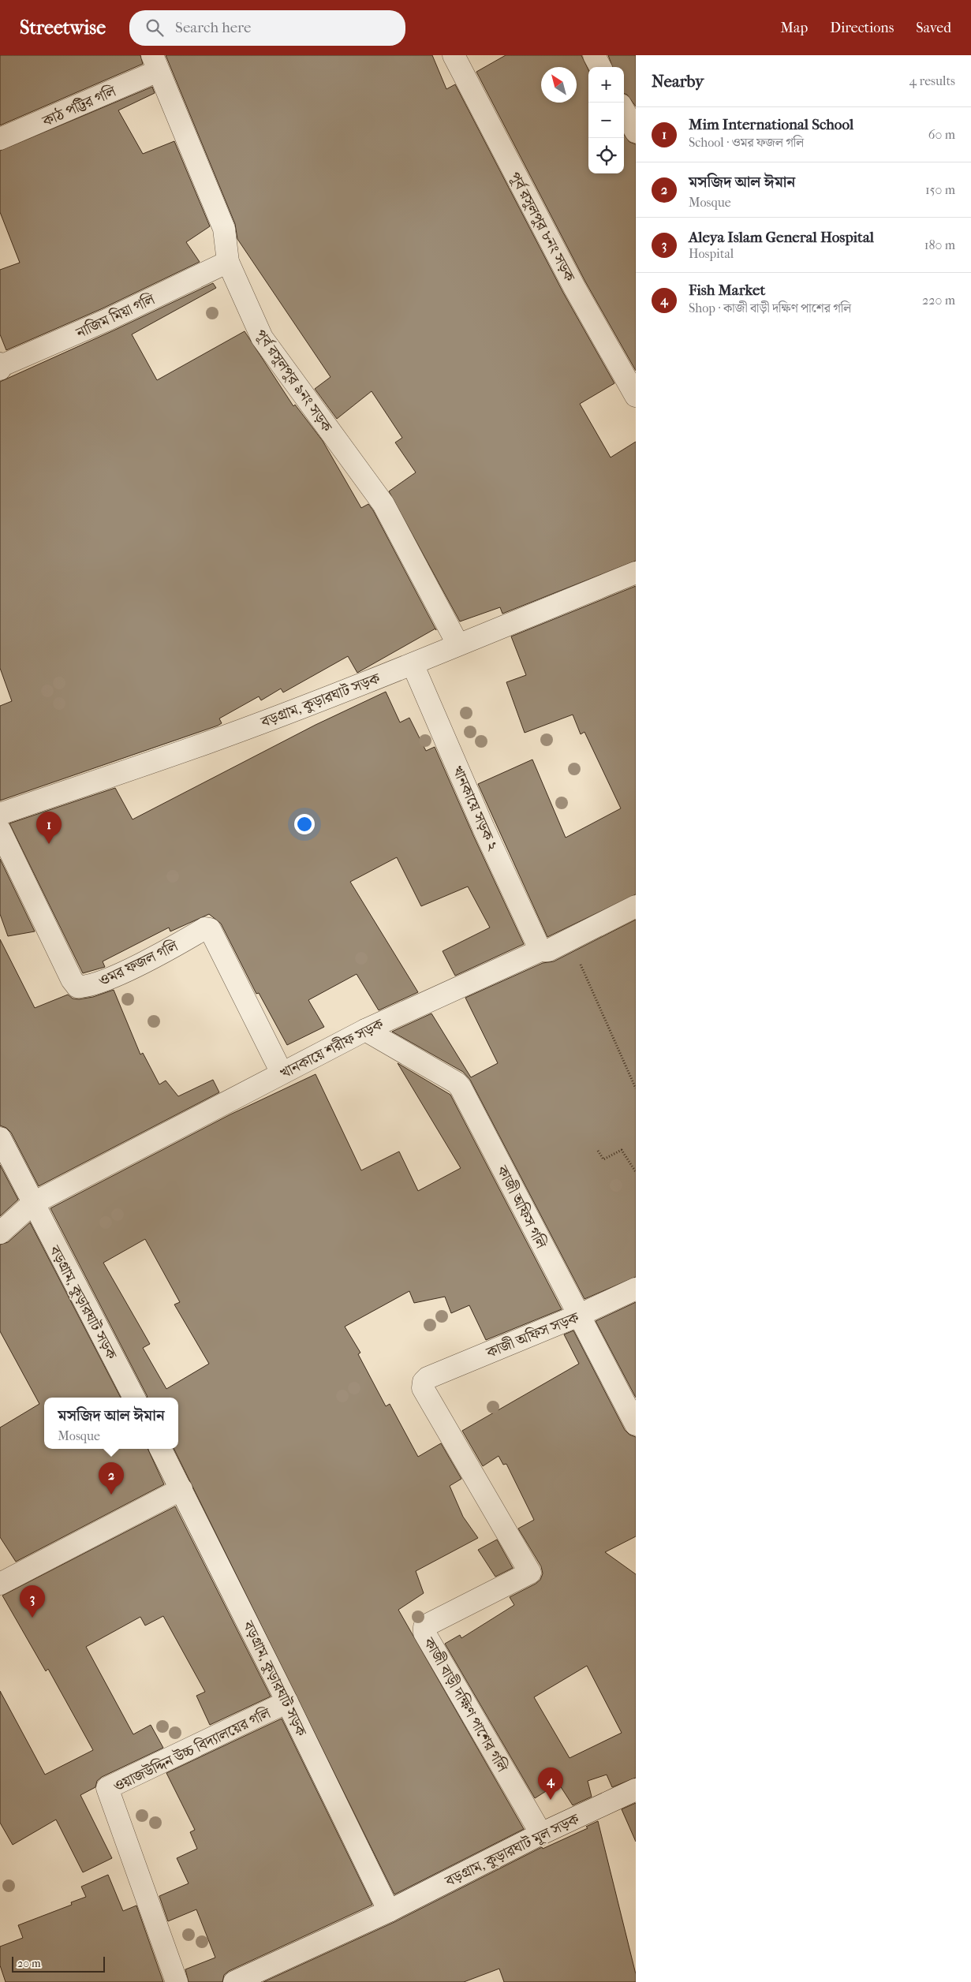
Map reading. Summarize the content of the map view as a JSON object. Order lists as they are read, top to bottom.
{
  "streets": {
    "street": [
      "কাঠ পট্টির গলি",
      "পূর্ব রসুলপুর ৮নং সড়ক",
      "নাজিম মিয়া গলি",
      "পূর্ব রসুলপুর ৯নং সড়ক",
      "বড়গ্রাম, কুড়ারঘাট সড়ক",
      "খানকায়ে সড়ক ২",
      "ওমর ফজল গলি",
      "খানকায়ে শরীফ সড়ক",
      "কাজী অফিস গলি",
      "কাজী অফিস সড়ক",
      "কাজী বাড়ী দক্ষিণ পাশের গলি",
      "ওয়াজউদ্দিন উচ্চ বিদ্যালয়ের গলি",
      "বড়গ্রাম, কুড়ারঘাট মূল সড়ক"
    ]
  },
  "crossings": [
    ["কাঠ পট্টির গলি", "পূর্ব রসুলপুর ৯নং সড়ক"],
    ["নাজিম মিয়া গলি", "পূর্ব রসুলপুর ৯নং সড়ক"],
    ["পূর্ব রসুলপুর ৯নং সড়ক", "বড়গ্রাম, কুড়ারঘাট সড়ক"],
    ["বড়গ্রাম, কুড়ারঘাট সড়ক", "খানকায়ে সড়ক ২"],
    ["বড়গ্রাম, কুড়ারঘাট সড়ক", "খানকায়ে শরীফ সড়ক"],
    ["বড়গ্রাম, কুড়ারঘাট সড়ক", "ওয়াজউদ্দিন উচ্চ বিদ্যালয়ের গলি"],
    ["বড়গ্রাম, কুড়ারঘাট সড়ক", "বড়গ্রাম, কুড়ারঘাট মূল সড়ক"],
    ["খানকায়ে সড়ক ২", "খানকায়ে শরীফ সড়ক"],
    ["ওমর ফজল গলি", "খানকায়ে শরীফ সড়ক"],
    ["খানকায়ে শরীফ সড়ক", "কাজী অফিস গলি"],
    ["কাজী অফিস গলি", "কাজী অফিস সড়ক"],
    ["কাজী অফিস সড়ক", "কাজী বাড়ী দক্ষিণ পাশের গলি"],
    ["কাজী বাড়ী দক্ষিণ পাশের গলি", "বড়গ্রাম, কুড়ারঘাট মূল সড়ক"]
  ],
  "scale_bar": "20 m",
  "north": "top left",
  "page": {
    "header": "Streetwise",
    "search": "Search here",
    "nav": ["Map", "Directions", "Saved"],
    "heading": ["Nearby", "4 results"],
    "map_buttons": ["+", "−"],
    "list": [
      {
        "mark": "1",
        "name": "Mim International School",
        "note": "School · ওমর ফজল গলি",
        "value": "60 m"
      },
      {
        "mark": "2",
        "name": "মসজিদ আল ঈমান",
        "note": "Mosque",
        "value": "150 m"
      },
      {
        "mark": "3",
        "name": "Aleya Islam General Hospital",
        "note": "Hospital",
        "value": "180 m"
      },
      {
        "mark": "4",
        "name": "Fish Market",
        "note": "Shop · কাজী বাড়ী দক্ষিণ পাশের গলি",
        "value": "220 m"
      }
    ],
    "pins": [
      "1",
      "2",
      "3",
      "4"
    ],
    "popup": ["মসজিদ আল ঈমান", "Mosque"],
    "scale": "20 m"
  }
}
